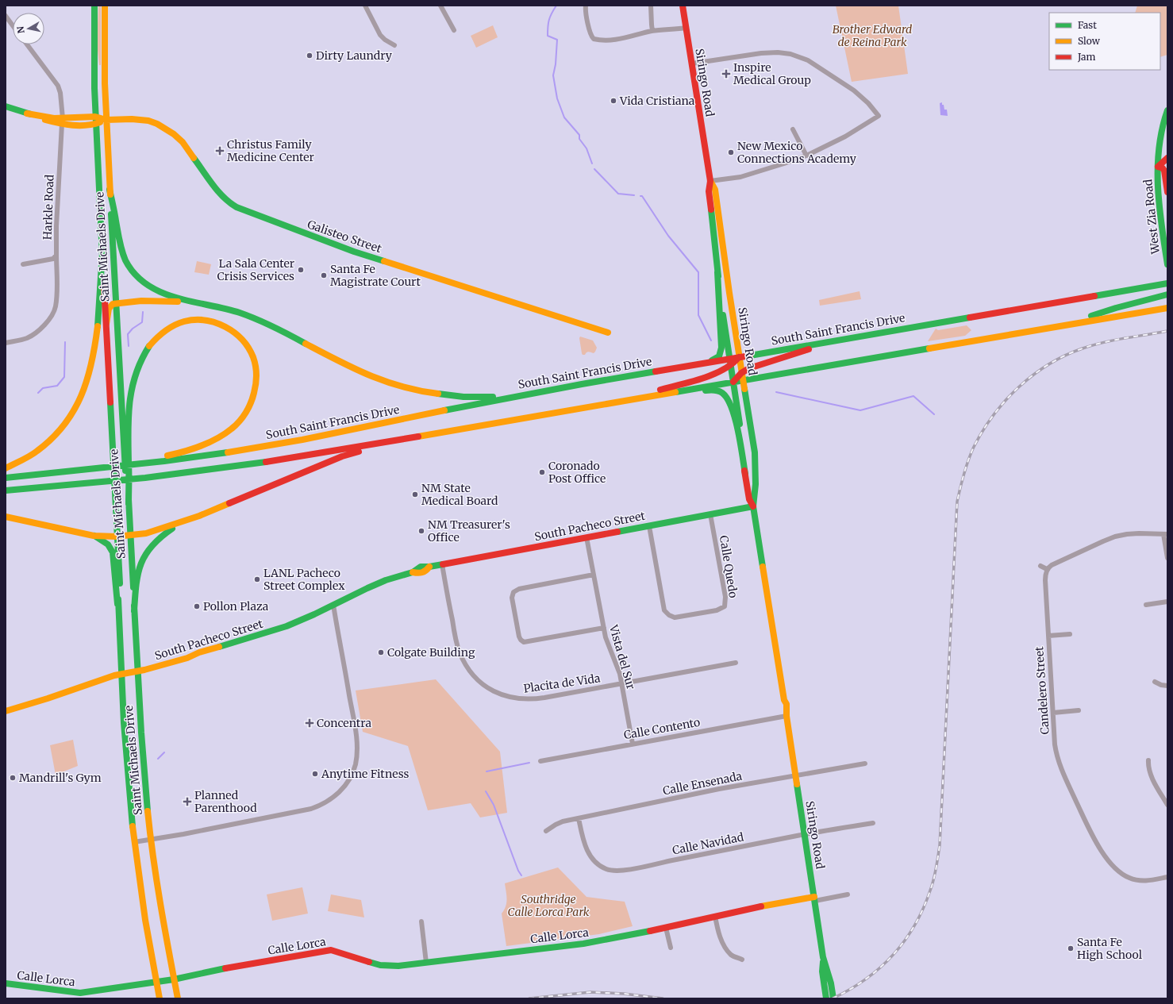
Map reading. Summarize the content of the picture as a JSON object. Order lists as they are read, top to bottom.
{
  "streets": {
    "main road": [
      "Siringo Road",
      "West Zia Road",
      "Galisteo Street",
      "Saint Michaels Drive",
      "South Saint Francis Drive",
      "South Pacheco Street",
      "Calle Lorca"
    ],
    "street": [
      "Harkle Road",
      "Calle Quedo",
      "Vista del Sur",
      "Placita de Vida",
      "Candelero Street",
      "Calle Contento",
      "Calle Ensenada",
      "Calle Navidad"
    ]
  },
  "crossings": [
    ["Siringo Road", "South Saint Francis Drive"],
    ["Siringo Road", "South Pacheco Street"],
    ["Siringo Road", "Calle Contento"],
    ["Siringo Road", "Calle Ensenada"],
    ["Siringo Road", "Calle Navidad"],
    ["Siringo Road", "Calle Lorca"],
    ["Harkle Road", "Galisteo Street"],
    ["Galisteo Street", "Saint Michaels Drive"],
    ["Saint Michaels Drive", "South Pacheco Street"],
    ["Saint Michaels Drive", "Calle Lorca"],
    ["South Pacheco Street", "Calle Quedo"],
    ["South Pacheco Street", "Vista del Sur"],
    ["South Pacheco Street", "Placita de Vida"],
    ["Vista del Sur", "Placita de Vida"],
    ["Vista del Sur", "Calle Contento"],
    ["Calle Ensenada", "Calle Navidad"]
  ],
  "parks": ["Brother Edward de Reina Park", "Southridge Calle Lorca Park"],
  "places": {
    "other": [
      "Dirty Laundry",
      "Vida Cristiana",
      "New Mexico Connections Academy",
      "La Sala Center Crisis Services",
      "Santa Fe Magistrate Court",
      "Coronado Post Office",
      "NM State Medical Board",
      "NM Treasurer's Office",
      "LANL Pacheco Street Complex",
      "Pollon Plaza",
      "Colgate Building",
      "Anytime Fitness",
      "Mandrill's Gym",
      "Santa Fe High School"
    ],
    "health": [
      "Inspire Medical Group",
      "Christus Family Medicine Center",
      "Concentra",
      "Planned Parenthood"
    ]
  },
  "legend": ["Fast", "Slow", "Jam"],
  "north": "left"
}
